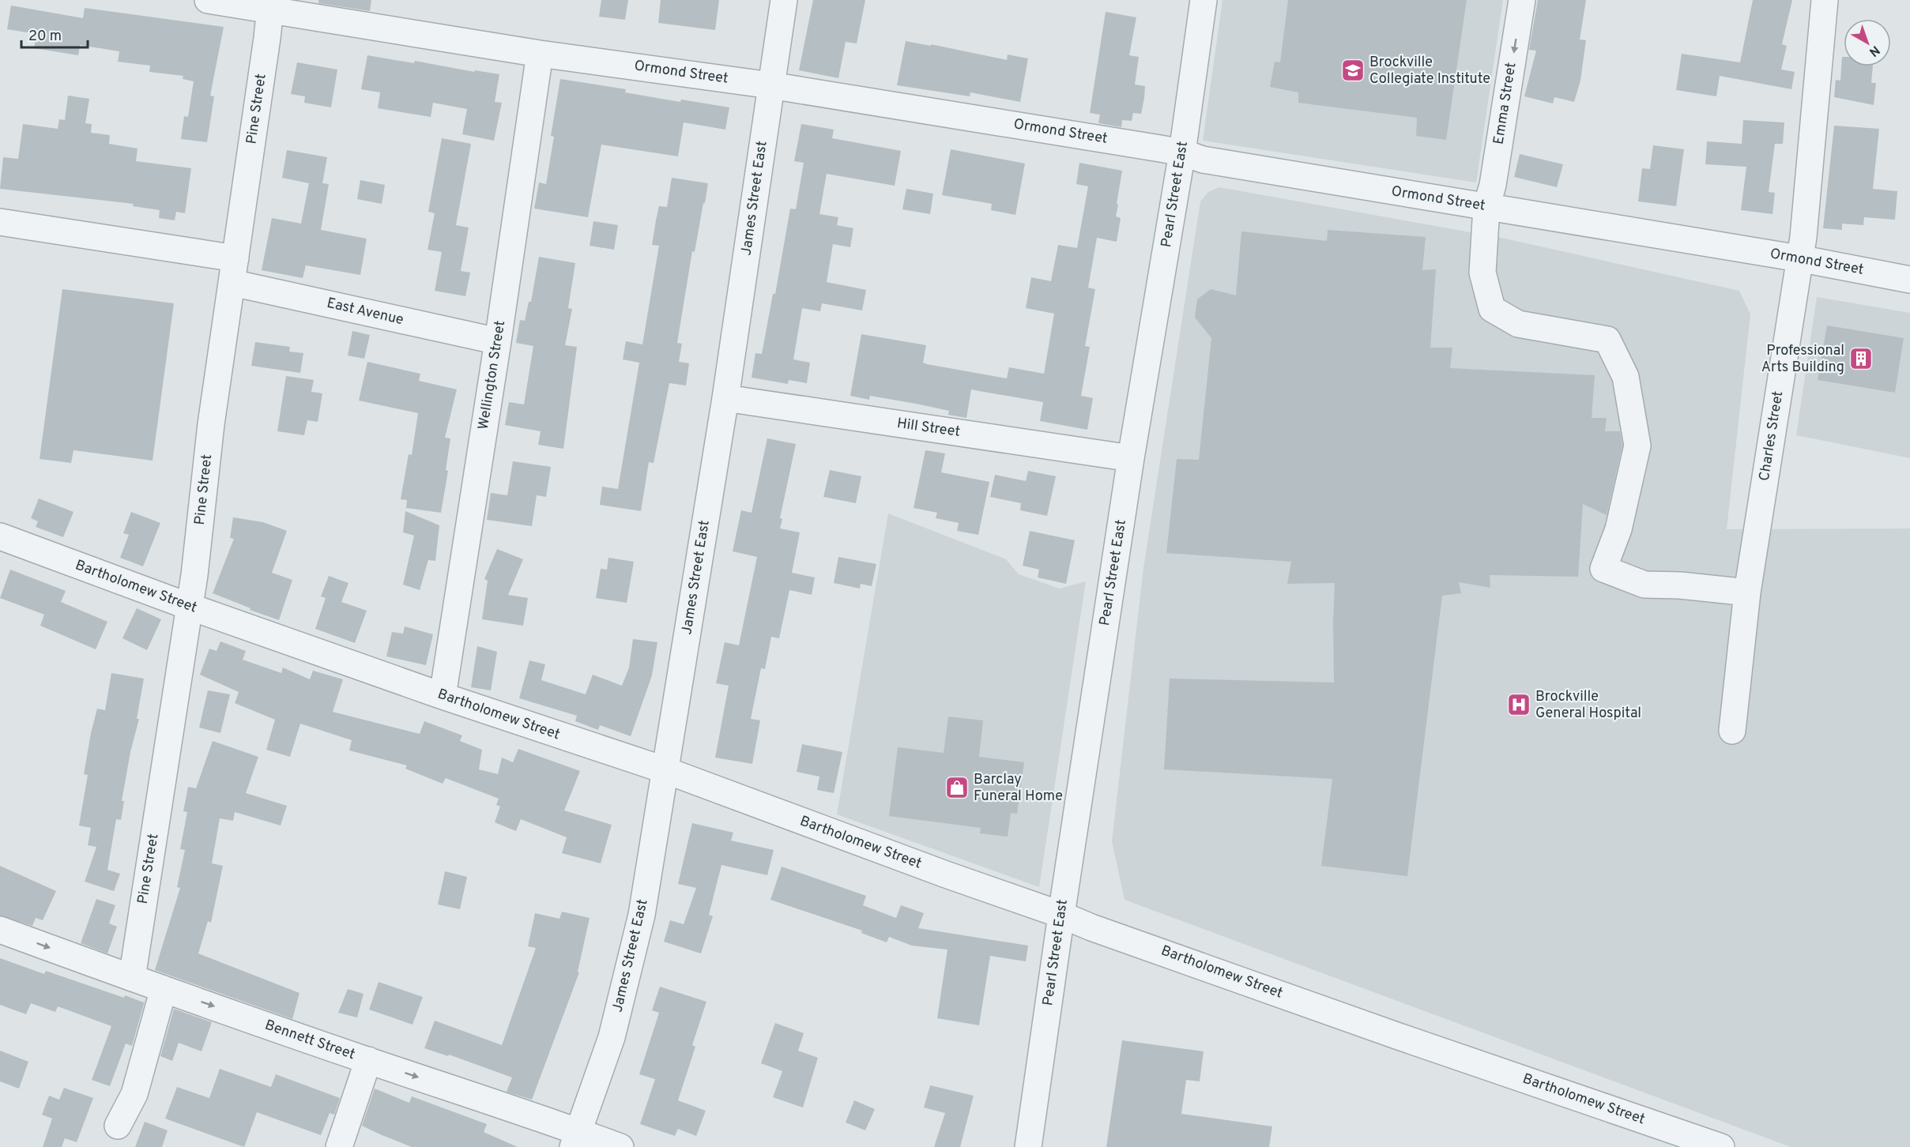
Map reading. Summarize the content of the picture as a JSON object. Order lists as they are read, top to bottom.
{
  "streets": {
    "street": [
      "Ormond Street",
      "Emma Street",
      "Pine Street",
      "Pearl Street East",
      "James Street East",
      "East Avenue",
      "Wellington Street",
      "Hill Street",
      "Charles Street",
      "Bartholomew Street",
      "Bennett Street"
    ]
  },
  "crossings": [
    ["Ormond Street", "Emma Street"],
    ["Ormond Street", "Pine Street"],
    ["Ormond Street", "Pearl Street East"],
    ["Ormond Street", "James Street East"],
    ["Ormond Street", "Wellington Street"],
    ["Ormond Street", "Charles Street"],
    ["Emma Street", "Charles Street"],
    ["Pine Street", "East Avenue"],
    ["Pine Street", "Bartholomew Street"],
    ["Pine Street", "Bennett Street"],
    ["Pearl Street East", "Hill Street"],
    ["Pearl Street East", "Bartholomew Street"],
    ["James Street East", "Hill Street"],
    ["James Street East", "Bartholomew Street"],
    ["James Street East", "Bennett Street"],
    ["East Avenue", "Wellington Street"],
    ["Wellington Street", "Bartholomew Street"]
  ],
  "one_way": ["Bennett Street"],
  "places": {
    "school or university": ["Brockville Collegiate Institute"],
    "building": ["Professional Arts Building"],
    "hospital": ["Brockville General Hospital"],
    "shop": ["Barclay Funeral Home"]
  },
  "scale_bar": "20 m",
  "north": "bottom right"
}
